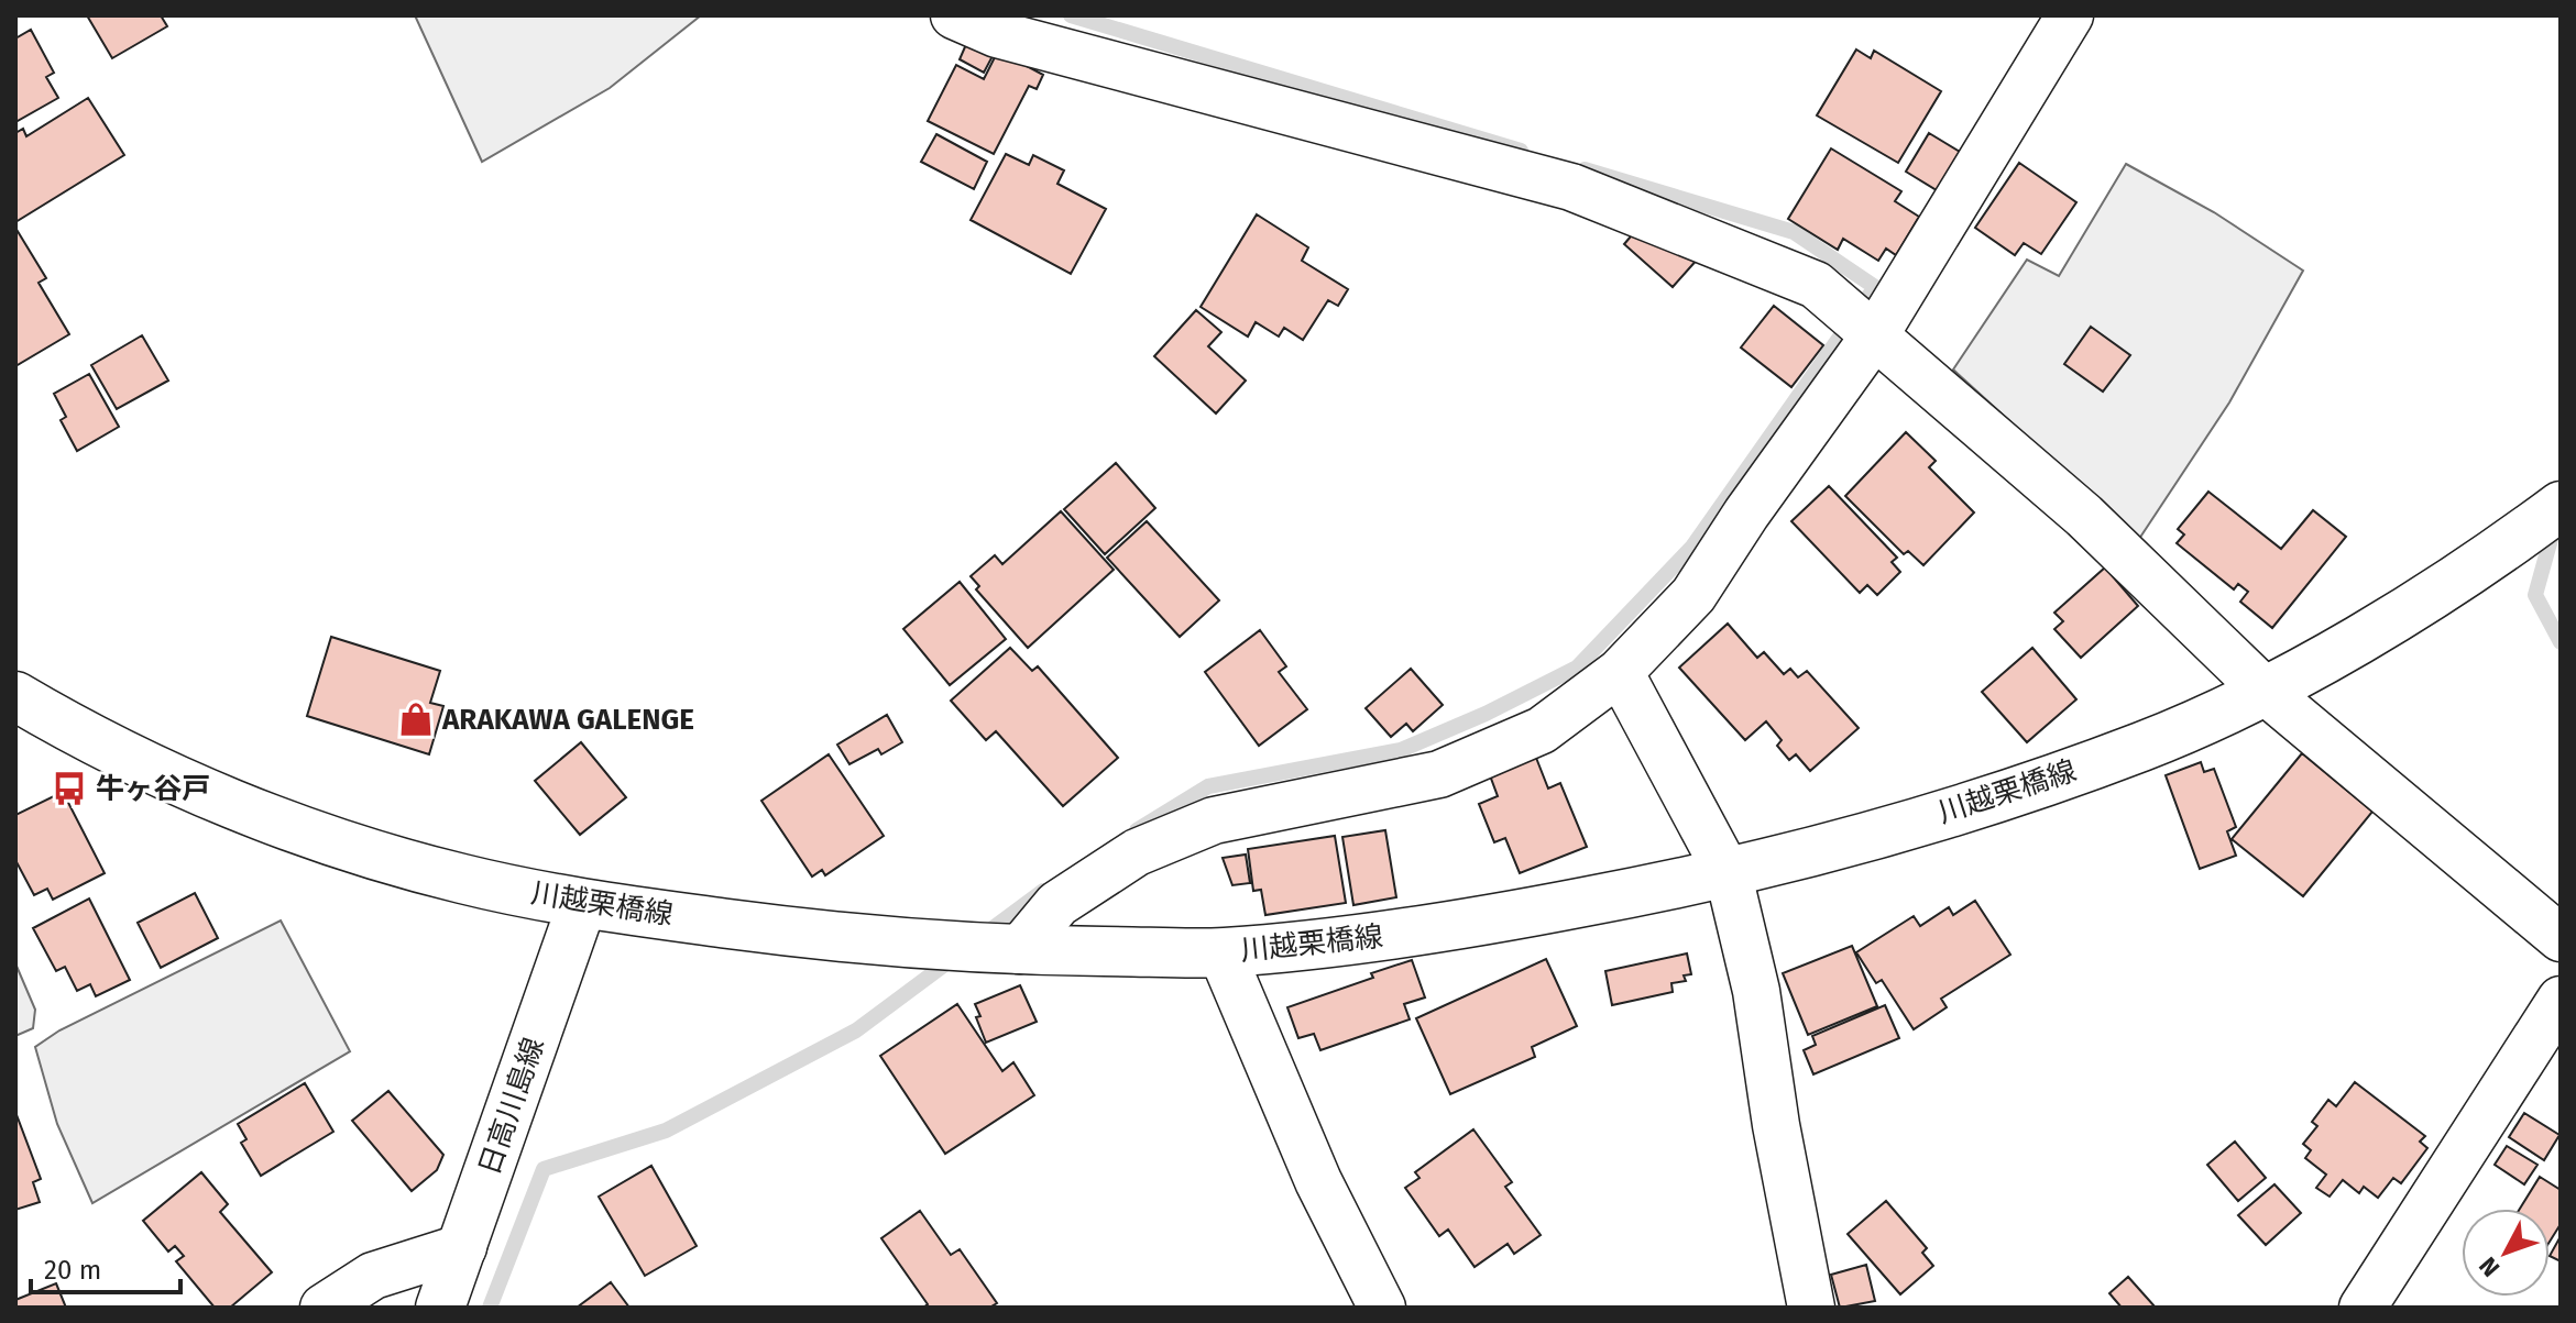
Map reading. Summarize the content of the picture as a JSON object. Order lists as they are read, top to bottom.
{
  "streets": {
    "main road": ["川越栗橋線", "日高川島線"]
  },
  "crossings": [
    ["川越栗橋線", "日高川島線"]
  ],
  "places": {
    "shop": ["ARAKAWA GALENGE"],
    "bus stop": ["牛ヶ谷戸"]
  },
  "scale_bar": "20 m",
  "north": "bottom left"
}
